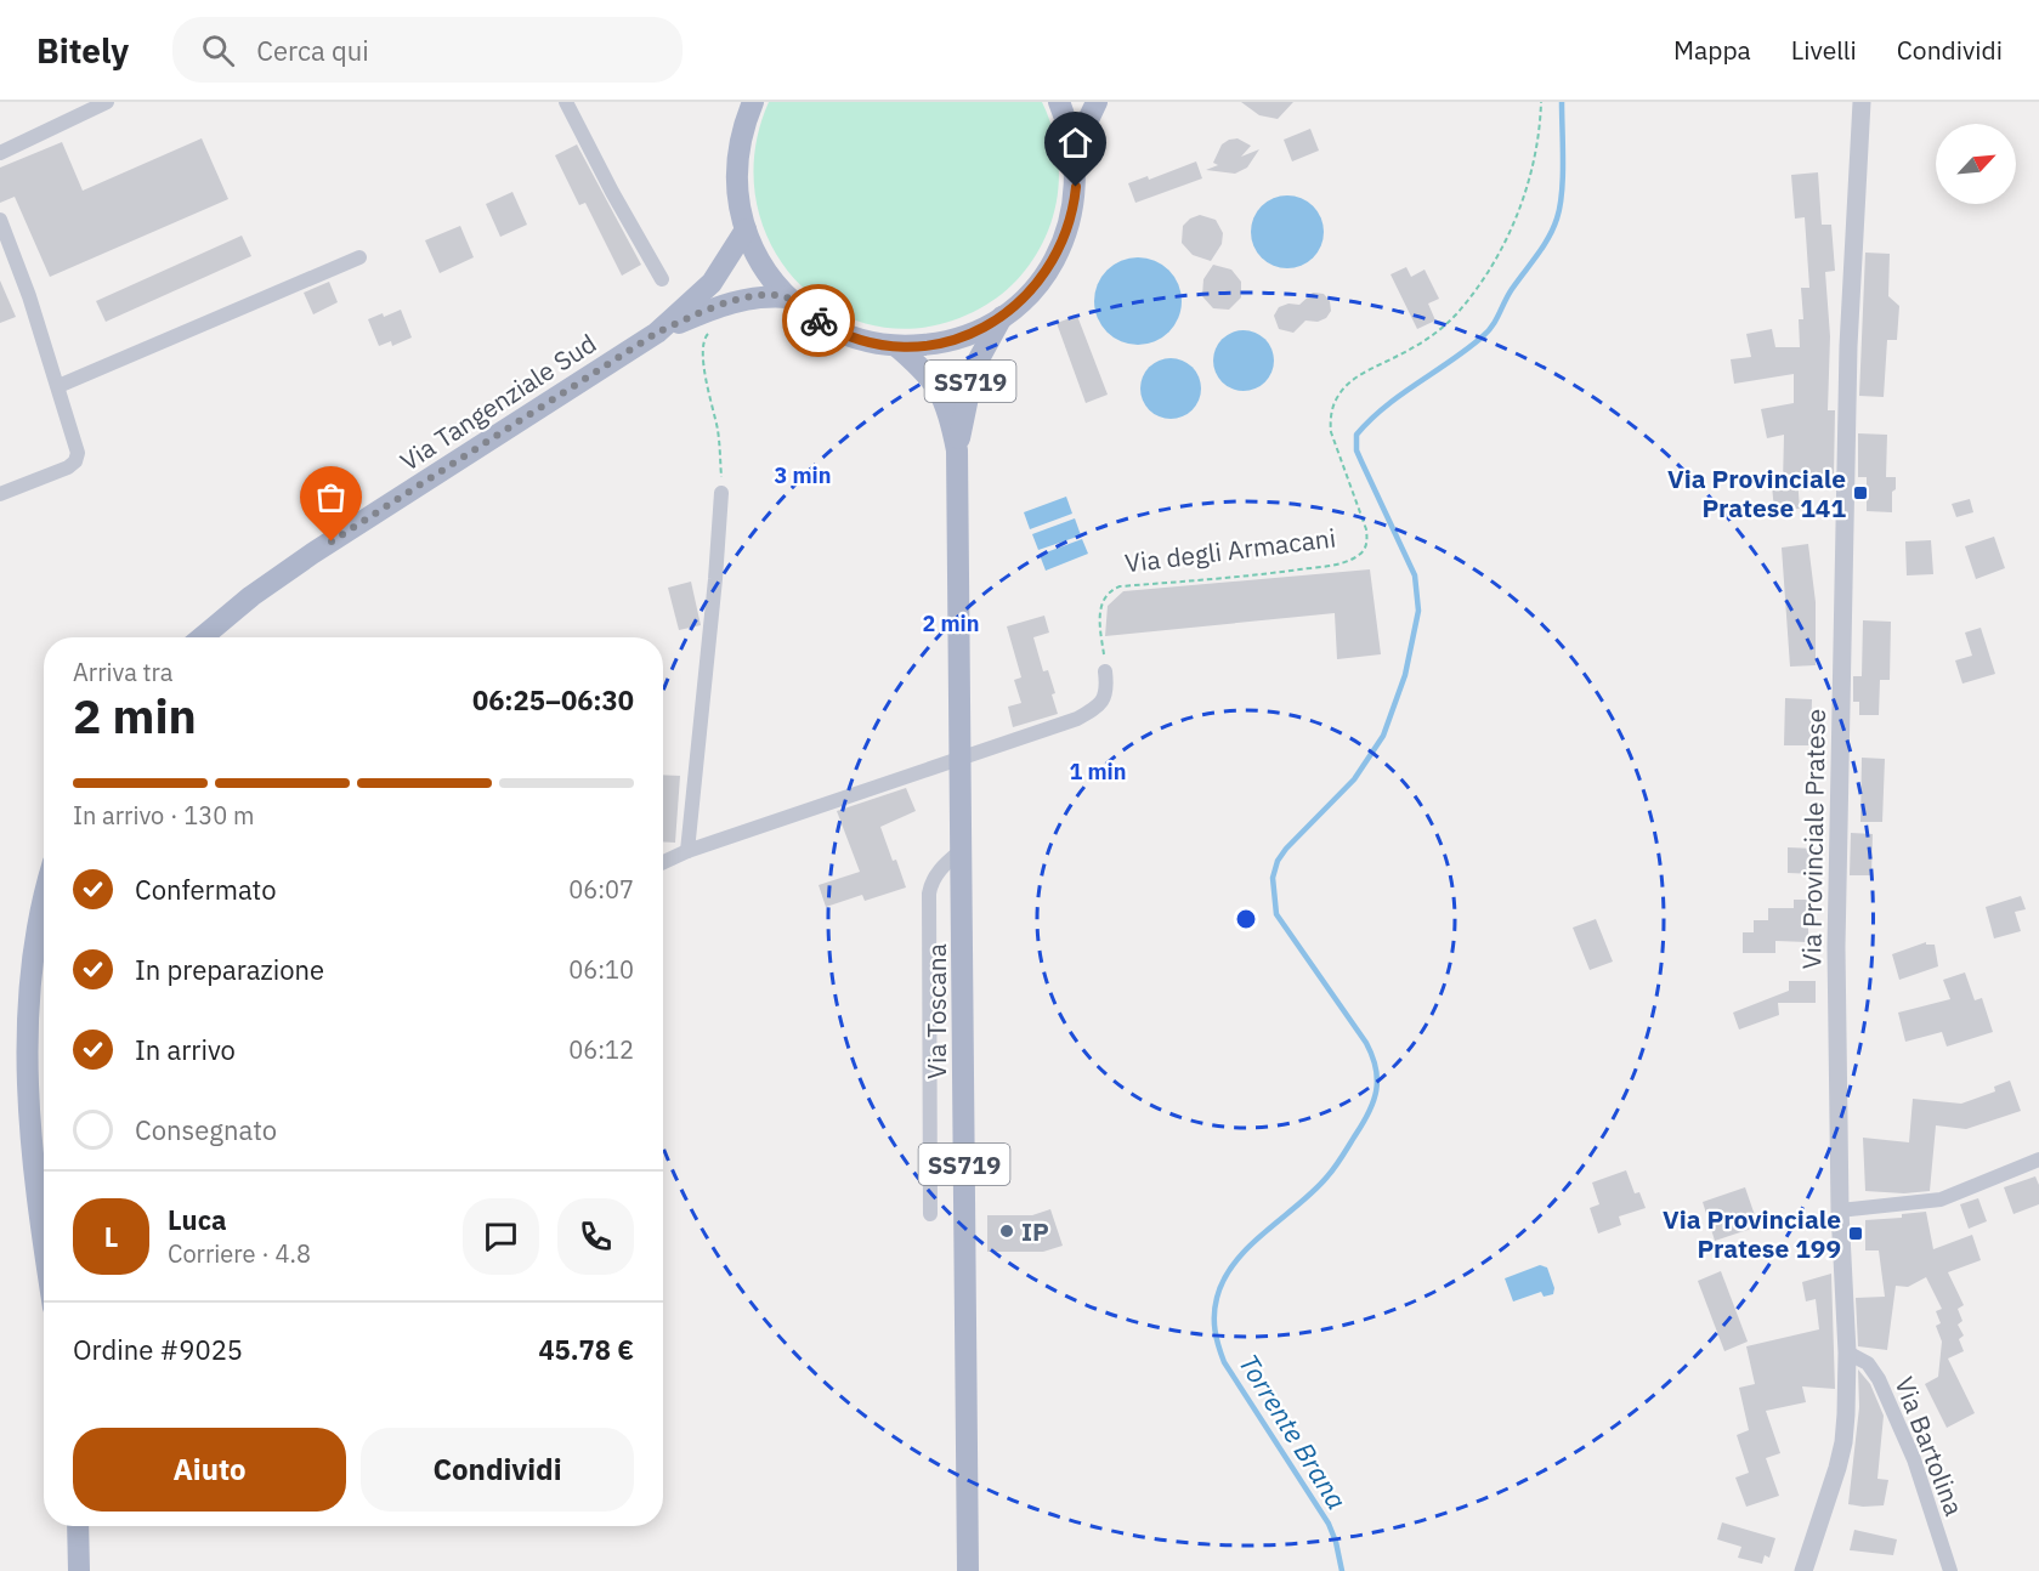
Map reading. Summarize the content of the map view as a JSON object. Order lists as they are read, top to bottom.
{
  "streets": {
    "main road": ["SS719", "Via Tangenziale Sud", "Via Toscana"],
    "street": ["Via Provinciale Pratese", "Via Bartolina"],
    "path": ["Via degli Armacani"]
  },
  "crossings": [
    ["SS719", "Via Tangenziale Sud"],
    ["SS719", "Via Toscana"],
    ["Via Provinciale Pratese", "Via Bartolina"]
  ],
  "water": ["Torrente Brana"],
  "places": {
    "transit": ["Via Provinciale Pratese 141", "Via Provinciale Pratese 199"],
    "other": ["IP"]
  },
  "north": "top right",
  "page": {
    "header": "Bitely",
    "search": "Cerca qui",
    "nav": ["Mappa", "Livelli", "Condividi"],
    "heading": ["2 min", "Arriva tra", "06:25–06:30"],
    "panel": [
      "Luca",
      "Corriere · 4.8",
      "Ordine #9025",
      "45.78 €"
    ],
    "bar": "In arrivo · 130 m",
    "list": [
      ["Confermato", "06:07"],
      ["In preparazione", "06:10"],
      ["In arrivo", "06:12"],
      "Consegnato"
    ],
    "round": "L",
    "buttons": ["Aiuto", "Condividi"]
  },
  "rings": ["3 min", "2 min", "1 min"]
}
